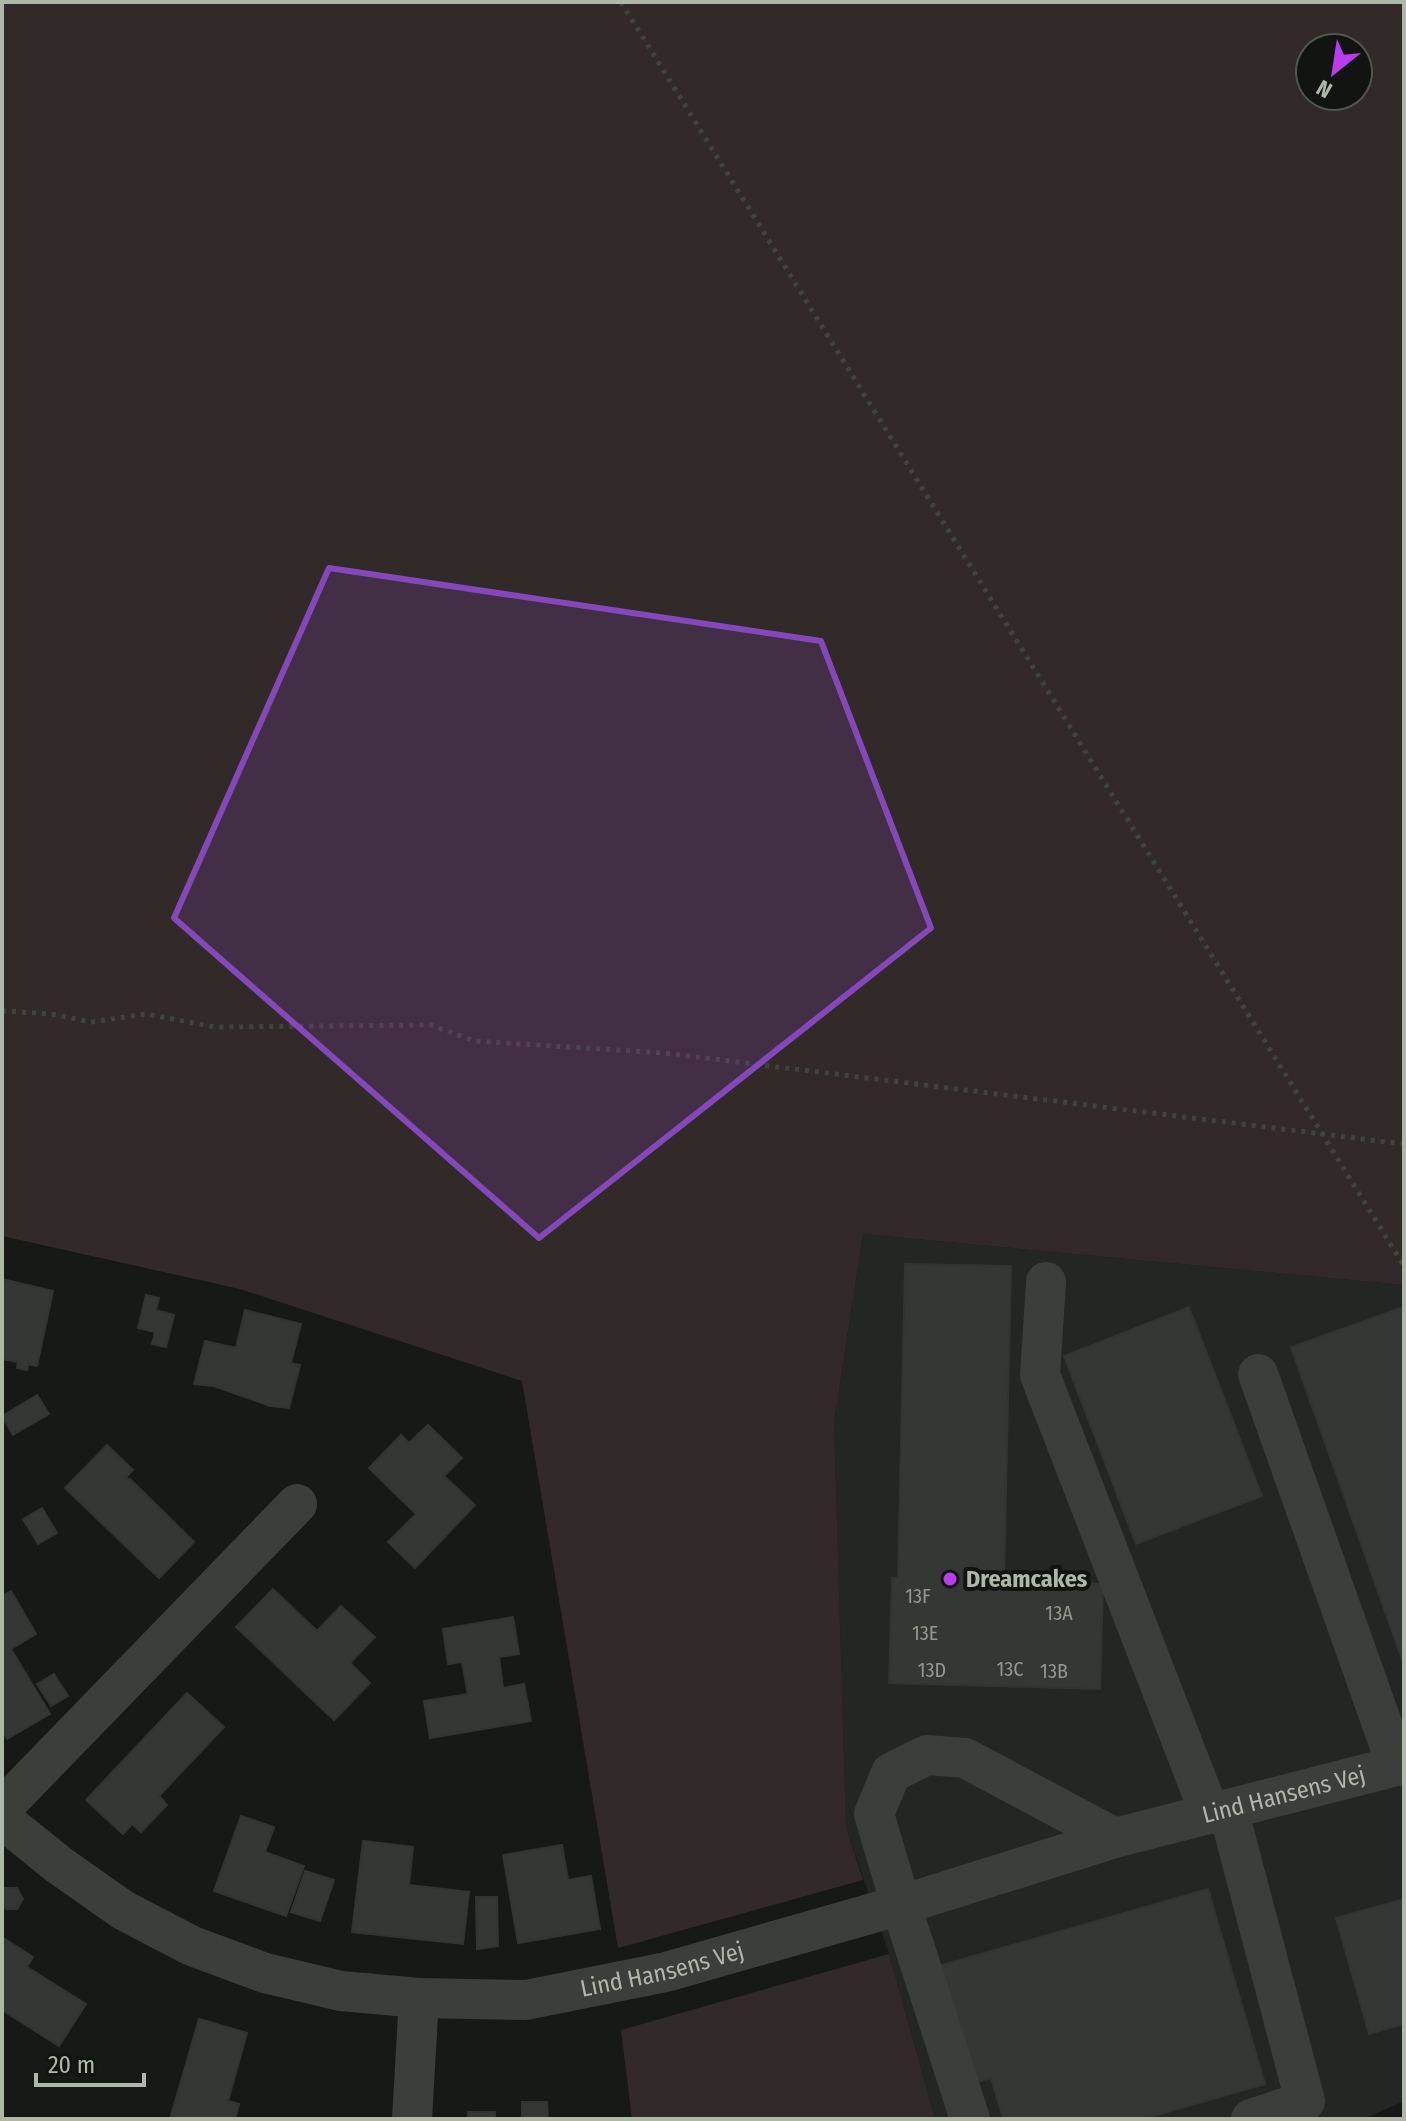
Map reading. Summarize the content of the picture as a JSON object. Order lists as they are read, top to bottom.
{
  "streets": {
    "street": ["Lind Hansens Vej"]
  },
  "places": ["Dreamcakes"],
  "house_numbers": [
    "13F",
    "13A",
    "13E",
    "13C",
    "13D",
    "13B"
  ],
  "scale_bar": "20 m",
  "north": "bottom left"
}
